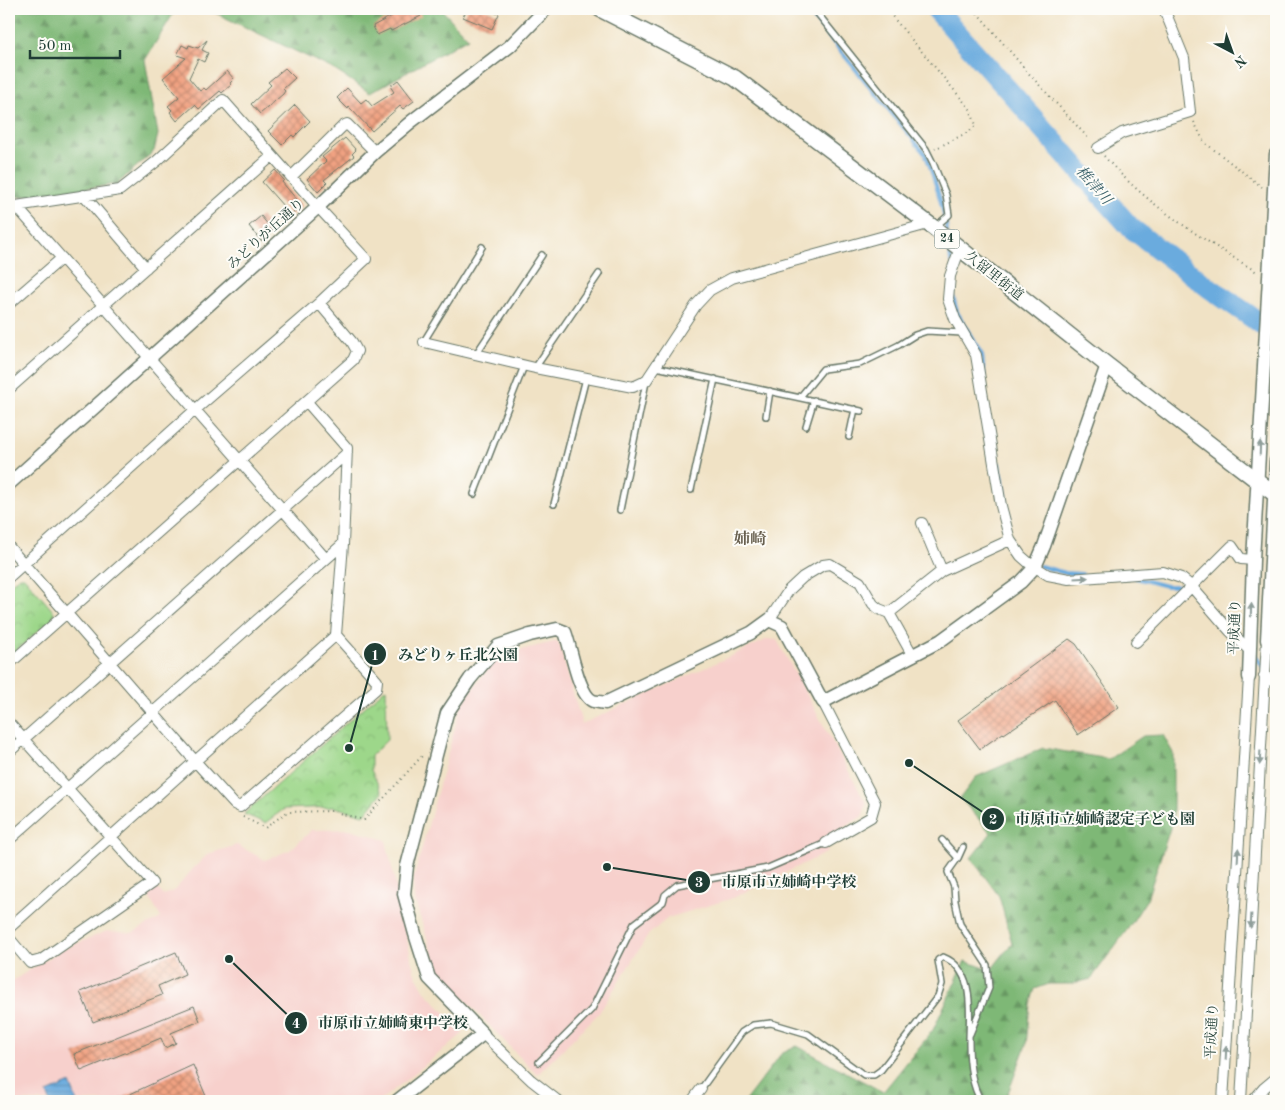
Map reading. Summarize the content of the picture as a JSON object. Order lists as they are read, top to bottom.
{
  "streets": {
    "main road": ["24", "久留里街道"],
    "street": ["みどりが丘通り", "平成通り"]
  },
  "crossings": [
    ["久留里街道", "平成通り"]
  ],
  "districts": ["姉崎"],
  "water": ["椎津川"],
  "places": [
    "みどりヶ丘北公園",
    "市原市立姉崎認定子ども園",
    "市原市立姉崎中学校",
    "市原市立姉崎東中学校"
  ],
  "scale_bar": "50 m",
  "north": "bottom right"
}
